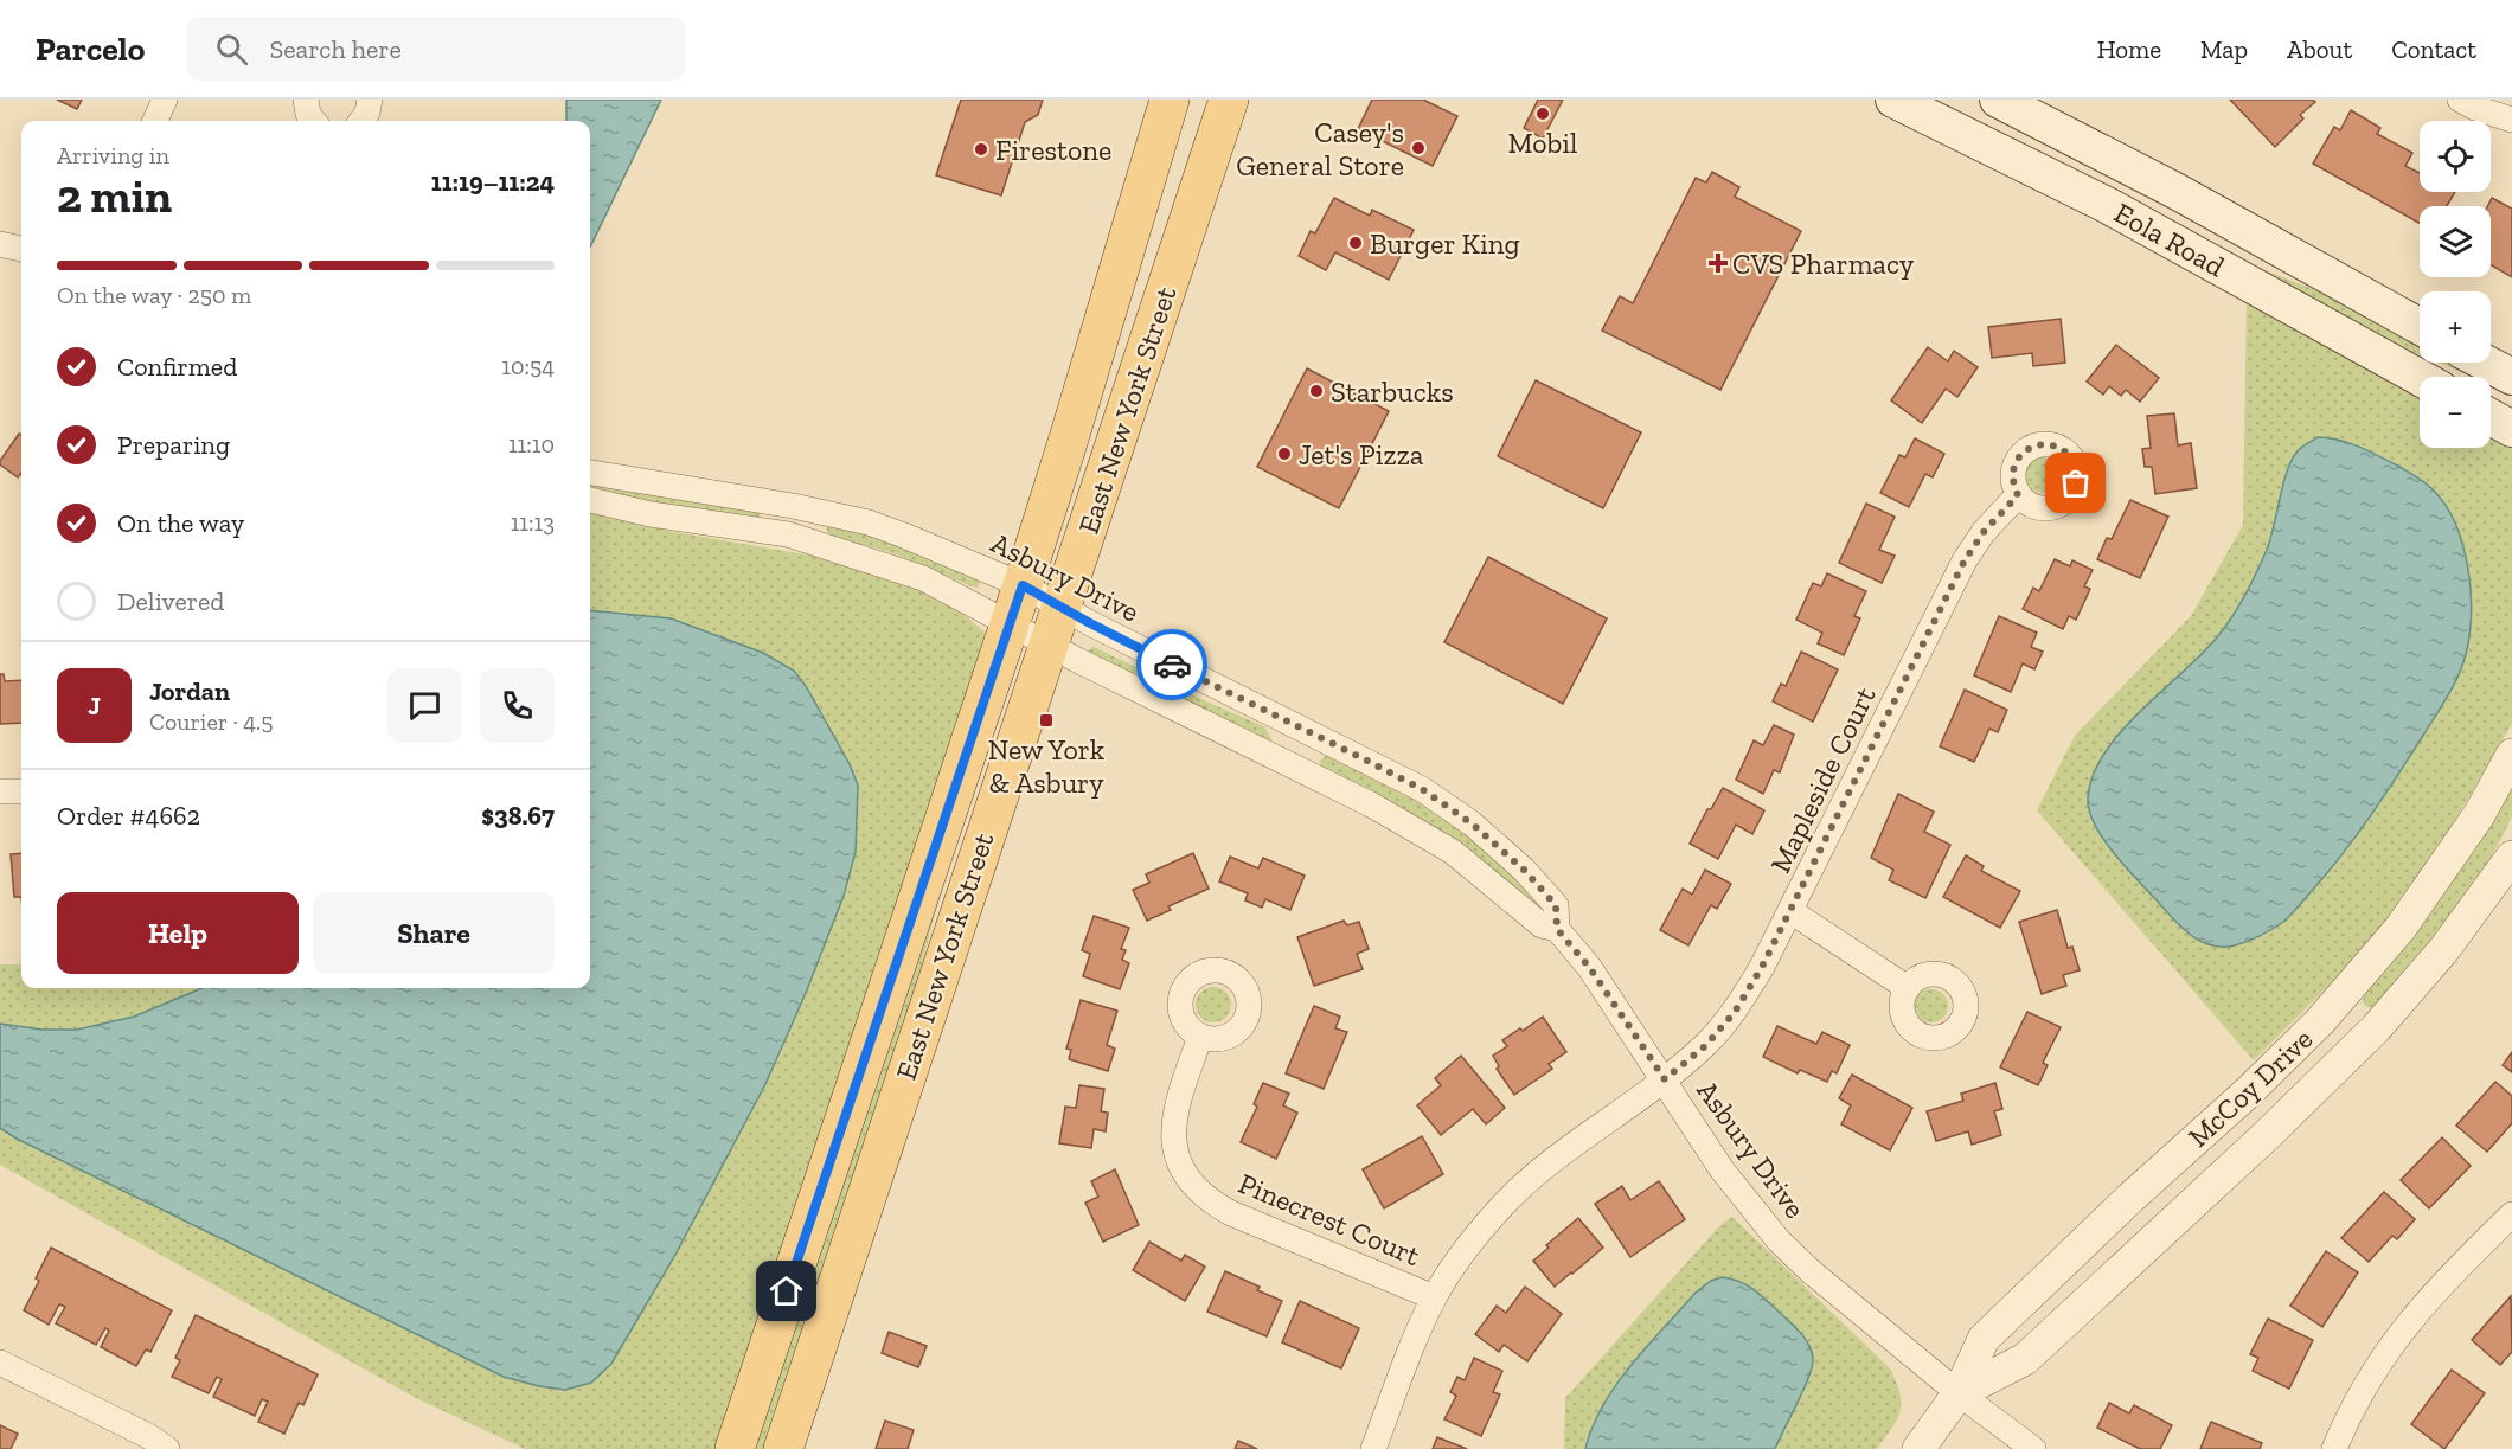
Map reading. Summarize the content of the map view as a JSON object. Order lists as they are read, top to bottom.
{
  "streets": {
    "main road": ["Eola Road", "East New York Street"],
    "street": [
      "Asbury Drive",
      "Mapleside Court",
      "McCoy Drive",
      "Pinecrest Court"
    ]
  },
  "crossings": [
    ["East New York Street", "Asbury Drive"],
    ["Asbury Drive", "Mapleside Court"],
    ["Asbury Drive", "McCoy Drive"],
    ["Mapleside Court", "Pinecrest Court"]
  ],
  "places": {
    "other": [
      "Mobil",
      "Casey's General Store",
      "Firestone",
      "Burger King",
      "Starbucks",
      "Jet's Pizza"
    ],
    "health": ["CVS Pharmacy"],
    "transit": ["New York & Asbury"]
  },
  "page": {
    "header": "Parcelo",
    "search": "Search here",
    "nav": [
      "Home",
      "Map",
      "About",
      "Contact"
    ],
    "map_buttons": ["+", "−"],
    "heading": ["2 min", "Arriving in", "11:19–11:24"],
    "panel": [
      "Jordan",
      "Courier · 4.5",
      "Order #4662",
      "$38.67"
    ],
    "bar": "On the way · 250 m",
    "list": [
      ["Confirmed", "10:54"],
      ["Preparing", "11:10"],
      ["On the way", "11:13"],
      "Delivered"
    ],
    "round": "J",
    "buttons": ["Help", "Share"]
  }
}
